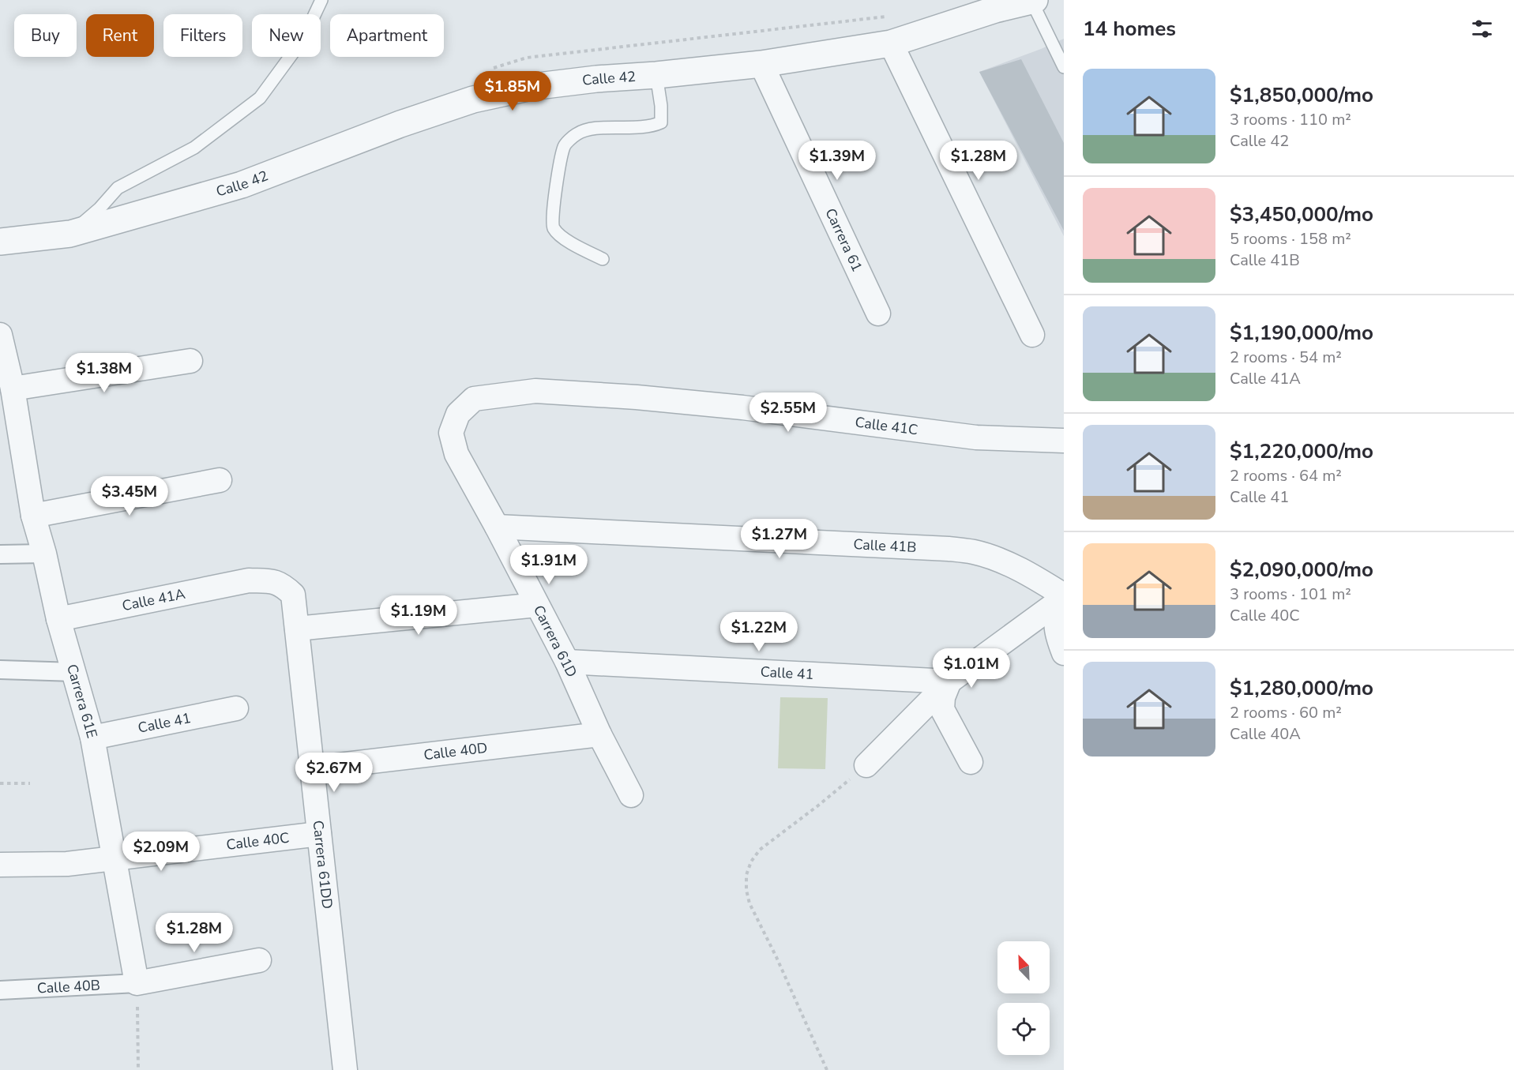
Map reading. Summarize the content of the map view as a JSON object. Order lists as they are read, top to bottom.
{
  "streets": {
    "street": [
      "Calle 42",
      "Carrera 61",
      "Calle 41C",
      "Calle 41B",
      "Calle 41A",
      "Carrera 61D",
      "Calle 41",
      "Carrera 61E",
      "Calle 40D",
      "Calle 40C",
      "Carrera 61DD",
      "Calle 40B"
    ]
  },
  "crossings": [
    ["Calle 42", "Carrera 61"],
    ["Calle 41C", "Carrera 61D"],
    ["Calle 41B", "Carrera 61D"],
    ["Calle 41A", "Carrera 61E"],
    ["Calle 41A", "Carrera 61DD"],
    ["Carrera 61D", "Calle 41"],
    ["Carrera 61D", "Calle 40D"],
    ["Calle 41", "Carrera 61E"],
    ["Carrera 61E", "Calle 40C"],
    ["Carrera 61E", "Calle 40B"],
    ["Calle 40D", "Carrera 61DD"],
    ["Calle 40C", "Carrera 61DD"]
  ],
  "north": "top left",
  "page": {
    "heading": "14 homes",
    "chip": [
      "Buy",
      "Rent",
      "Filters",
      "New",
      "Apartment"
    ],
    "list": [
      {
        "name": "$1,850,000/mo",
        "note": "3 rooms · 110 m² · Calle 42"
      },
      {
        "name": "$3,450,000/mo",
        "note": "5 rooms · 158 m² · Calle 41B"
      },
      {
        "name": "$1,190,000/mo",
        "note": "2 rooms · 54 m² · Calle 41A"
      },
      {
        "name": "$1,220,000/mo",
        "note": "2 rooms · 64 m² · Calle 41"
      },
      {
        "name": "$2,090,000/mo",
        "note": "3 rooms · 101 m² · Calle 40C"
      },
      {
        "name": "$1,280,000/mo",
        "note": "2 rooms · 60 m² · Calle 40A"
      }
    ],
    "price": [
      "$1.85M",
      "$1.39M",
      "$1.28M",
      "$1.38M",
      "$2.55M",
      "$3.45M",
      "$1.27M",
      "$1.91M",
      "$1.19M",
      "$1.22M",
      "$1.01M",
      "$2.67M",
      "$2.09M",
      "$1.28M"
    ]
  }
}
